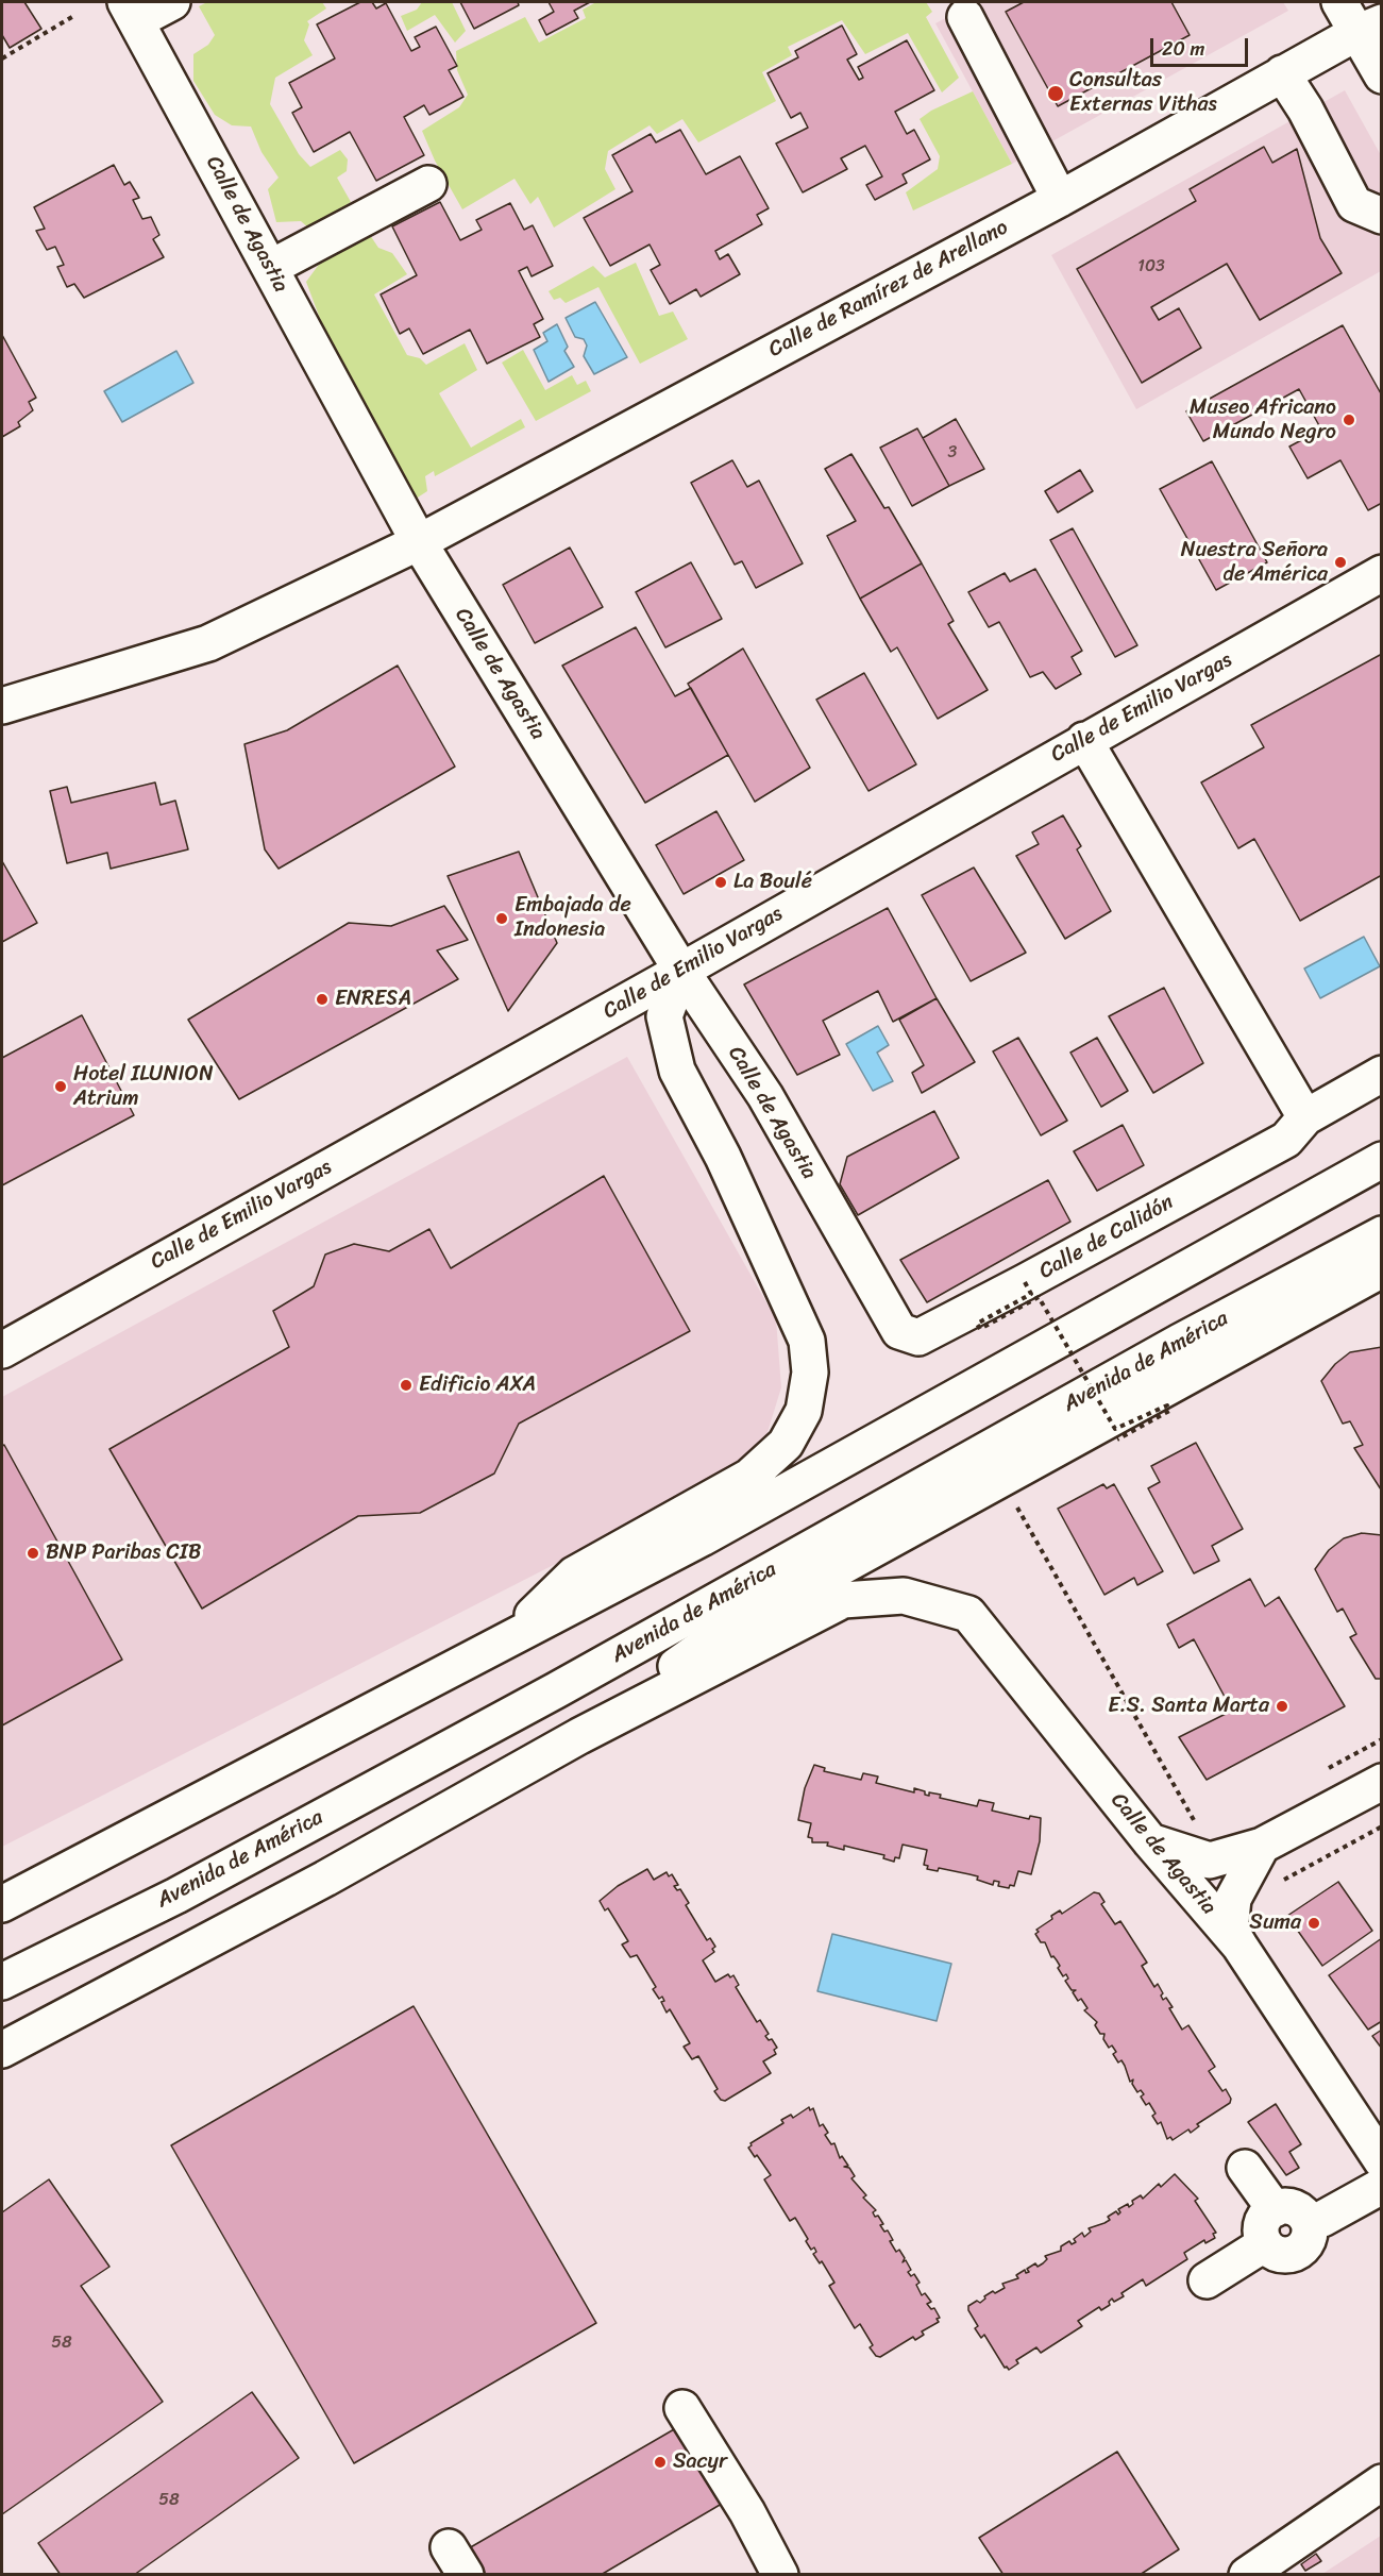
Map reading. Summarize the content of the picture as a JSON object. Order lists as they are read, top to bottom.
{
  "streets": {
    "main road": [
      "Calle de Agastia",
      "Calle de Ramírez de Arellano",
      "Calle de Emilio Vargas",
      "Calle de Calidón",
      "Avenida de América"
    ]
  },
  "crossings": [
    ["Calle de Agastia", "Calle de Ramírez de Arellano"],
    ["Calle de Agastia", "Calle de Emilio Vargas"],
    ["Calle de Agastia", "Calle de Calidón"]
  ],
  "places": [
    "Consultas Externas Vithas",
    "Museo Africano Mundo Negro",
    "Nuestra Señora de América",
    "La Boulé",
    "Embajada de Indonesia",
    "ENRESA",
    "Hotel ILUNION Atrium",
    "Edificio AXA",
    "BNP Paribas CIB",
    "E.S. Santa Marta",
    "Suma",
    "Sacyr"
  ],
  "house_numbers": [
    "103",
    "3",
    "58",
    "58"
  ],
  "scale_bar": "20 m"
}
